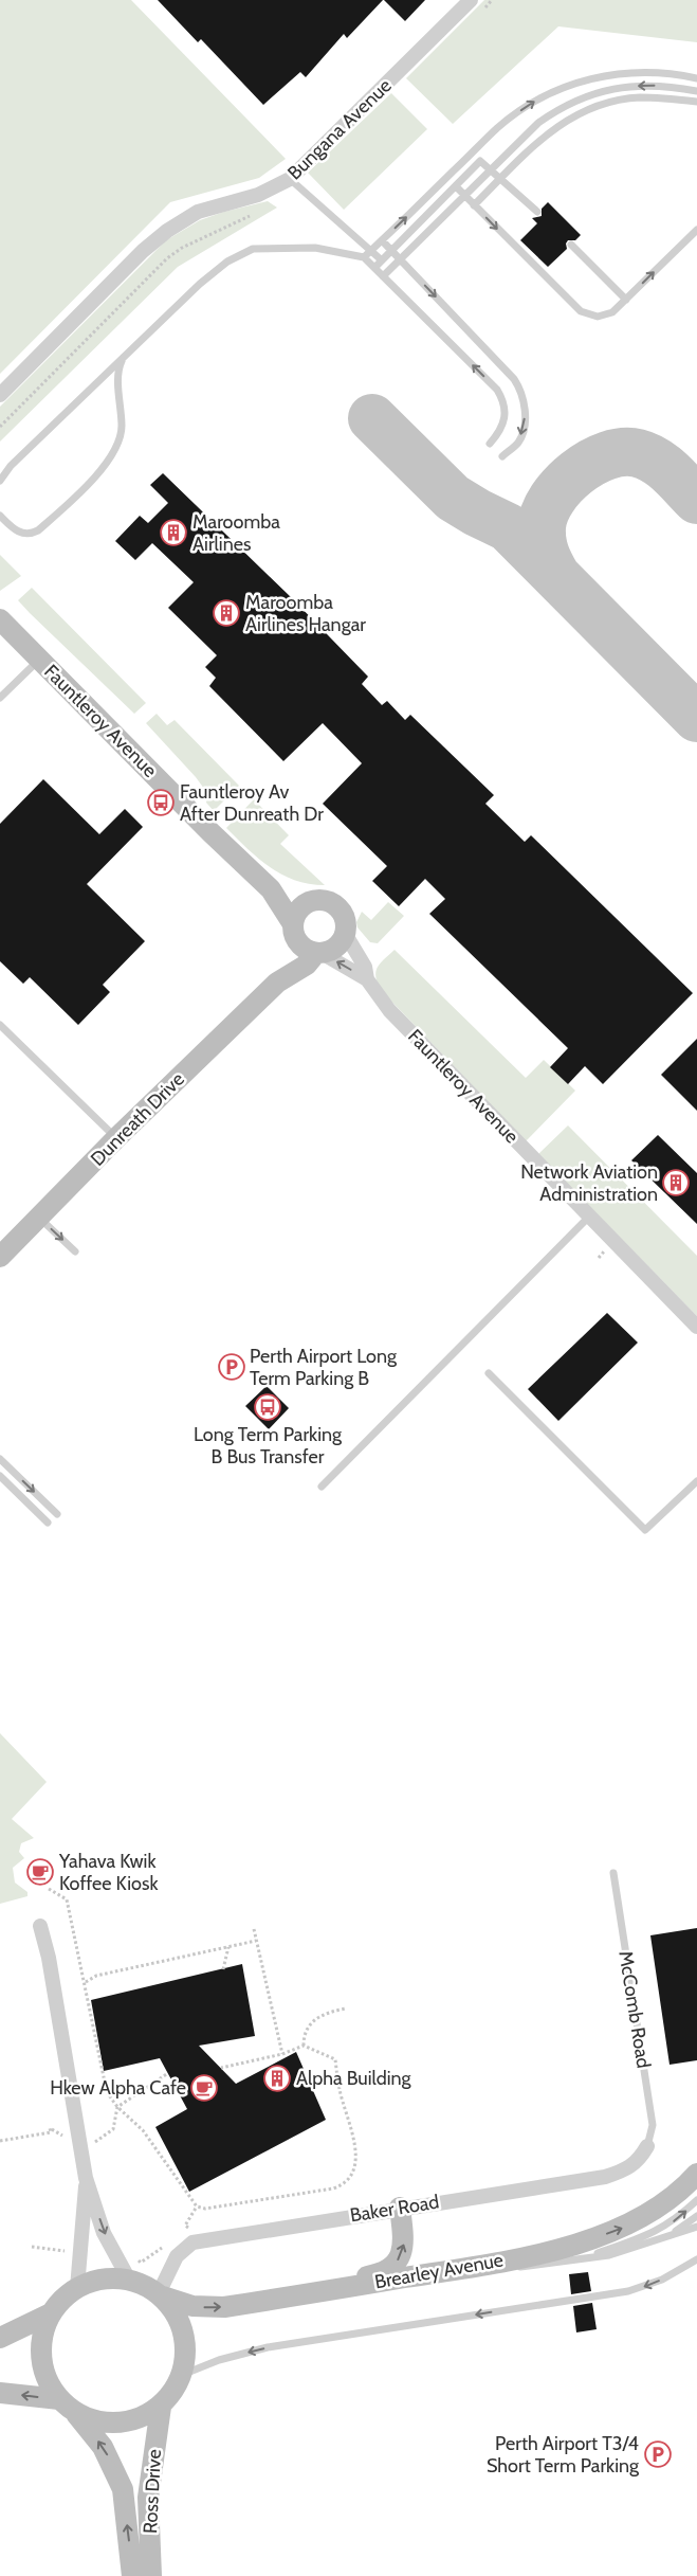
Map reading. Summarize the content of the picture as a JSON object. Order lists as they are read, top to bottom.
{
  "streets": {
    "main road": [
      "Fauntleroy Avenue",
      "Dunreath Drive",
      "Brearley Avenue",
      "Ross Drive"
    ],
    "street": ["Bungana Avenue", "Baker Road"],
    "lane": ["McComb Road"]
  },
  "crossings": [
    ["Fauntleroy Avenue", "Dunreath Drive"],
    ["McComb Road", "Baker Road"],
    ["Brearley Avenue", "Ross Drive"]
  ],
  "one_way": ["Brearley Avenue"],
  "places": {
    "building": [
      "Maroomba Airlines",
      "Maroomba Airlines Hangar",
      "Network Aviation Administration",
      "Alpha Building"
    ],
    "bus stop": ["Fauntleroy Av After Dunreath Dr", "Long Term Parking B Bus Transfer"],
    "parking": ["Perth Airport Long Term Parking B", "Perth Airport T3/4 Short Term Parking"],
    "cafe": ["Yahava Kwik Koffee Kiosk", "Hkew Alpha Cafe"]
  }
}
